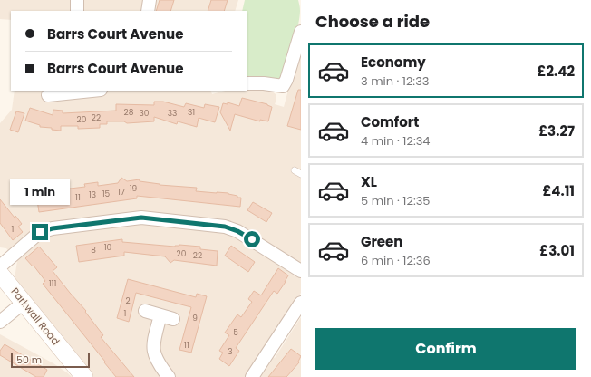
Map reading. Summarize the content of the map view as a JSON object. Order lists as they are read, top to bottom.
{
  "streets": {
    "street": ["Parkwall Road"]
  },
  "house_numbers": [
    "28",
    "31",
    "30",
    "33",
    "22",
    "20",
    "19",
    "17",
    "15",
    "13",
    "11",
    "1",
    "10",
    "8",
    "20",
    "22",
    "111",
    "2",
    "1",
    "9",
    "5",
    "11",
    "3"
  ],
  "scale_bar": "50 m",
  "page": {
    "heading": "Choose a ride",
    "banner": ["Barrs Court Avenue", "Barrs Court Avenue"],
    "list": [
      {
        "name": "Economy",
        "note": "3 min · 12:33",
        "value": "£2.42"
      },
      {
        "name": "Comfort",
        "note": "4 min · 12:34",
        "value": "£3.27"
      },
      {
        "name": "XL",
        "note": "5 min · 12:35",
        "value": "£4.11"
      },
      {
        "name": "Green",
        "note": "6 min · 12:36",
        "value": "£3.01"
      }
    ],
    "bubble": "1 min",
    "buttons": "Confirm",
    "scale": "50 m"
  }
}
